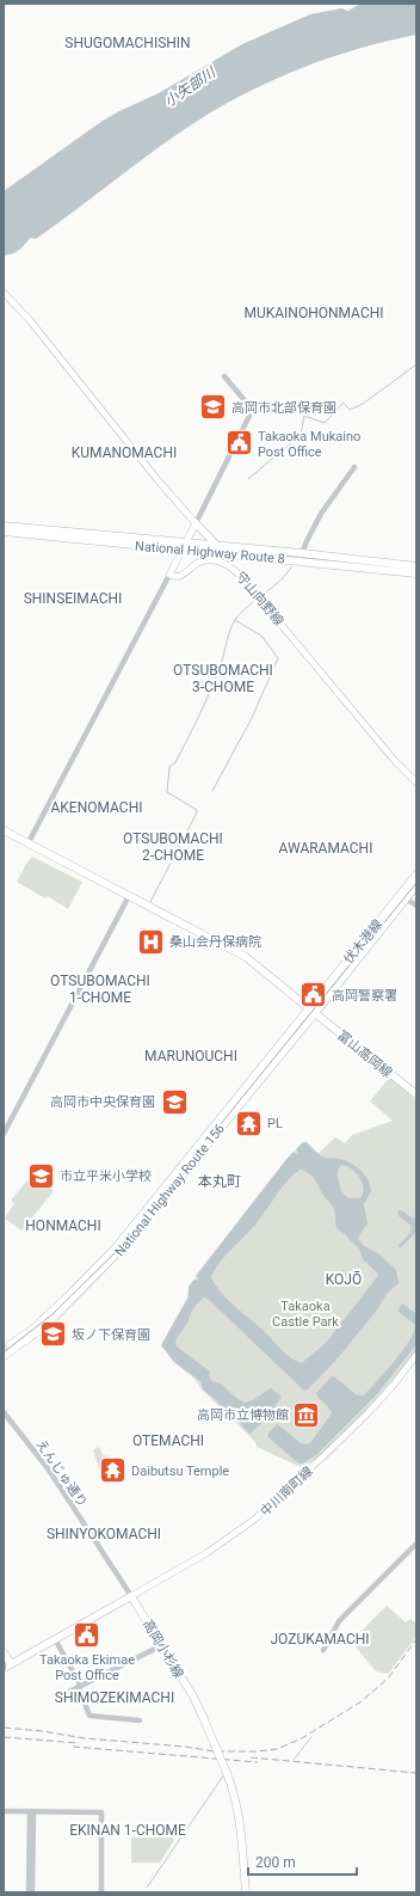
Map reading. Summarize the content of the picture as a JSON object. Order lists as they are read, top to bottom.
{
  "streets": {
    "main road": [
      "National Highway Route 8",
      "守山向野線",
      "伏木港線",
      "富山高岡線",
      "National Highway Route 156",
      "中川南町線",
      "高岡小杉線"
    ],
    "street": ["えんじゅ通り"]
  },
  "crossings": [
    ["伏木港線", "富山高岡線"],
    ["伏木港線", "National Highway Route 156"],
    ["富山高岡線", "National Highway Route 156"],
    ["えんじゅ通り", "中川南町線"],
    ["えんじゅ通り", "高岡小杉線"],
    ["中川南町線", "高岡小杉線"]
  ],
  "districts": [
    "SHUGOMACHISHIN",
    "MUKAINOHONMACHI",
    "KUMANOMACHI",
    "SHINSEIMACHI",
    "OTSUBOMACHI 3-CHOME",
    "AKENOMACHI",
    "OTSUBOMACHI 2-CHOME",
    "AWARAMACHI",
    "OTSUBOMACHI 1-CHOME",
    "MARUNOUCHI",
    "本丸町",
    "HONMACHI",
    "KOJŌ",
    "OTEMACHI",
    "SHINYOKOMACHI",
    "JOZUKAMACHI",
    "SHIMOZEKIMACHI",
    "EKINAN 1-CHOME"
  ],
  "water": ["小矢部川"],
  "parks": ["Takaoka Castle Park"],
  "places": {
    "school or university": [
      "高岡市北部保育園",
      "高岡市中央保育園",
      "市立平米小学校",
      "坂ノ下保育園"
    ],
    "public building": ["Takaoka Mukaino Post Office", "高岡警察署", "Takaoka Ekimae Post Office"],
    "hospital": ["桑山会丹保病院"],
    "temple": ["PL", "Daibutsu Temple"],
    "museum": ["高岡市立博物館"]
  },
  "scale_bar": "200 m"
}
